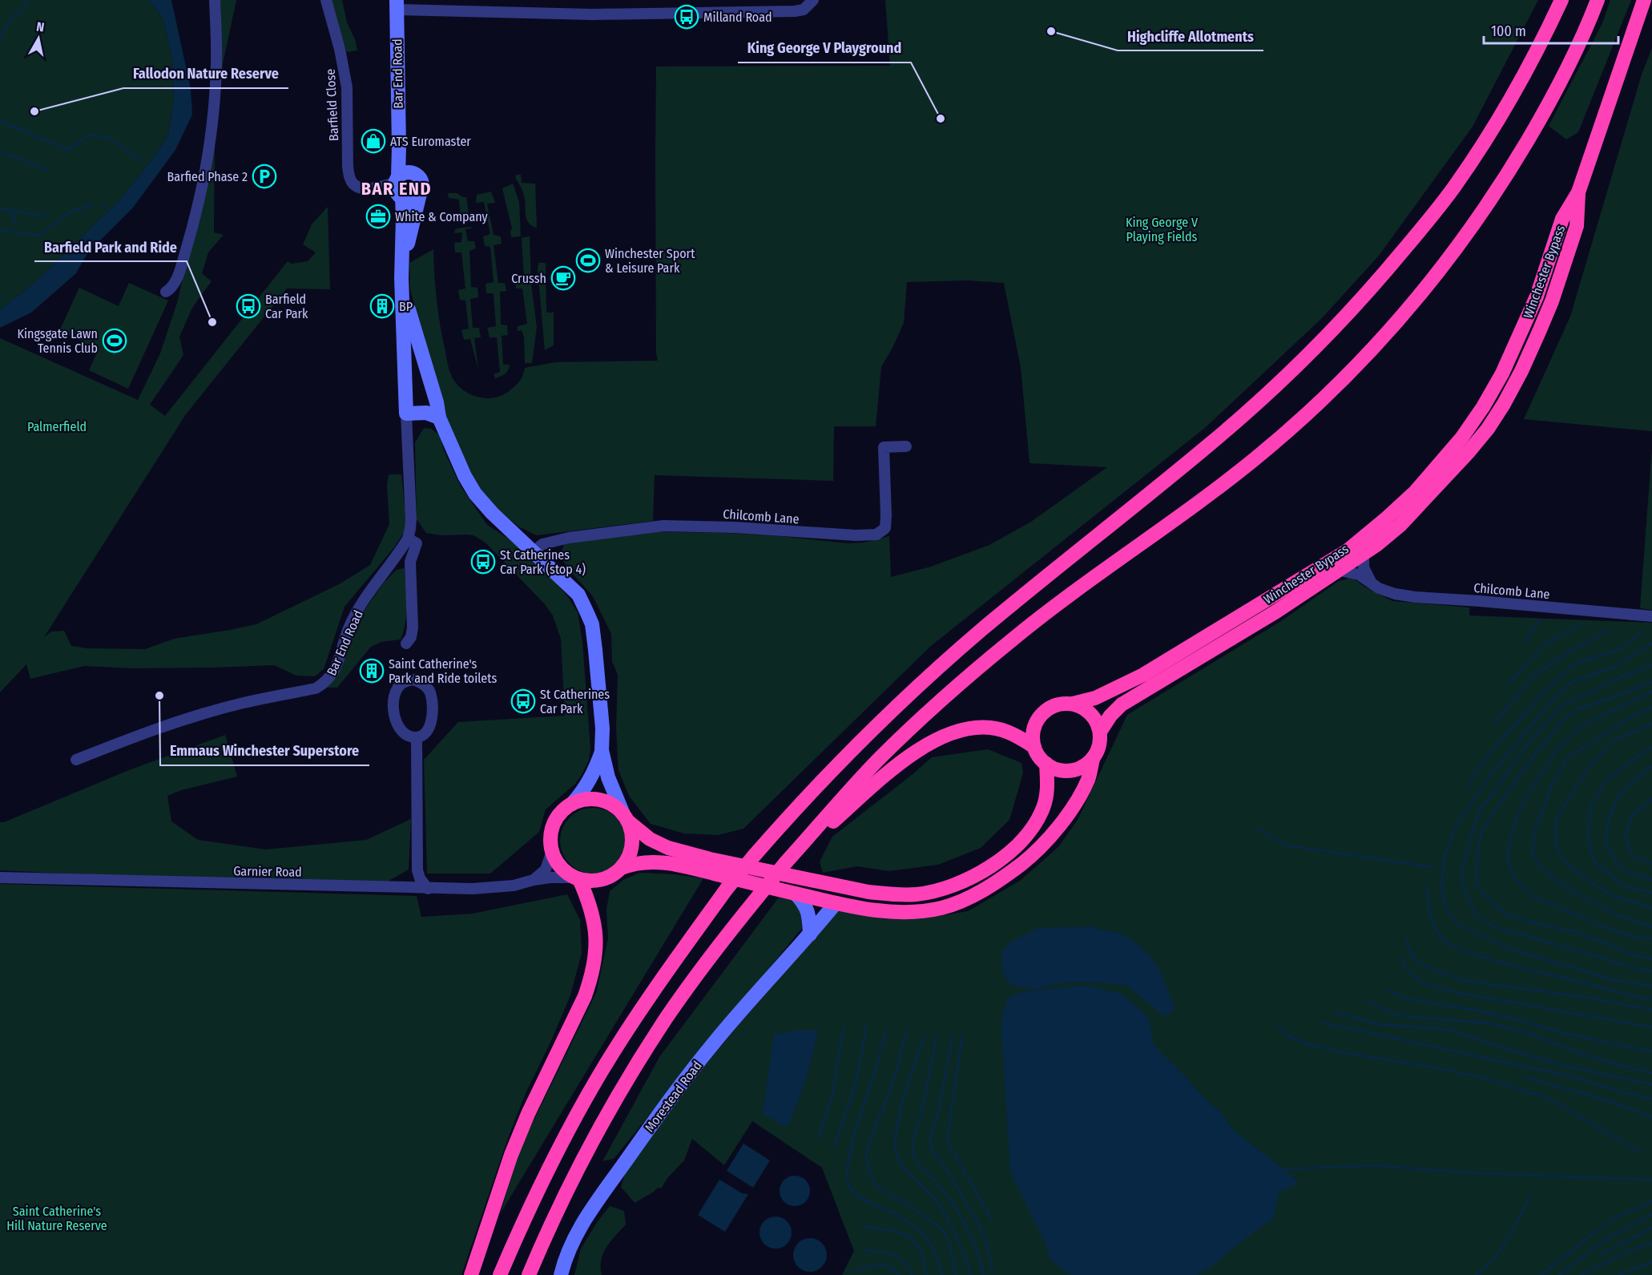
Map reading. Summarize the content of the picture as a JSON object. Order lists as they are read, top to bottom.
{
  "streets": {
    "highway": ["Winchester Bypass"],
    "main road": ["Bar End Road", "Morestead Road"],
    "street": ["Barfield Close", "Chilcomb Lane", "Garnier Road"]
  },
  "crossings": [
    ["Bar End Road", "Barfield Close"],
    ["Winchester Bypass", "Chilcomb Lane"]
  ],
  "districts": ["BAR END"],
  "parks": ["King George V Playing Fields", "Palmerfield", "Saint Catherine's Hill Nature Reserve"],
  "places": {
    "bus stop": [
      "Milland Road",
      "Barfield Car Park",
      "St Catherines Car Park (stop 4)",
      "St Catherines Car Park"
    ],
    "other": [
      "Highcliffe Allotments",
      "Fallodon Nature Reserve",
      "King George V Playground",
      "Barfield Park and Ride",
      "Emmaus Winchester Superstore"
    ],
    "shop": ["ATS Euromaster"],
    "parking": ["Barfied Phase 2"],
    "office": ["White & Company"],
    "sports": ["Winchester Sport & Leisure Park", "Kingsgate Lawn Tennis Club"],
    "cafe": ["Crussh"],
    "building": ["BP", "Saint Catherine's Park and Ride toilets"]
  },
  "scale_bar": "100 m",
  "north": "top"
}
